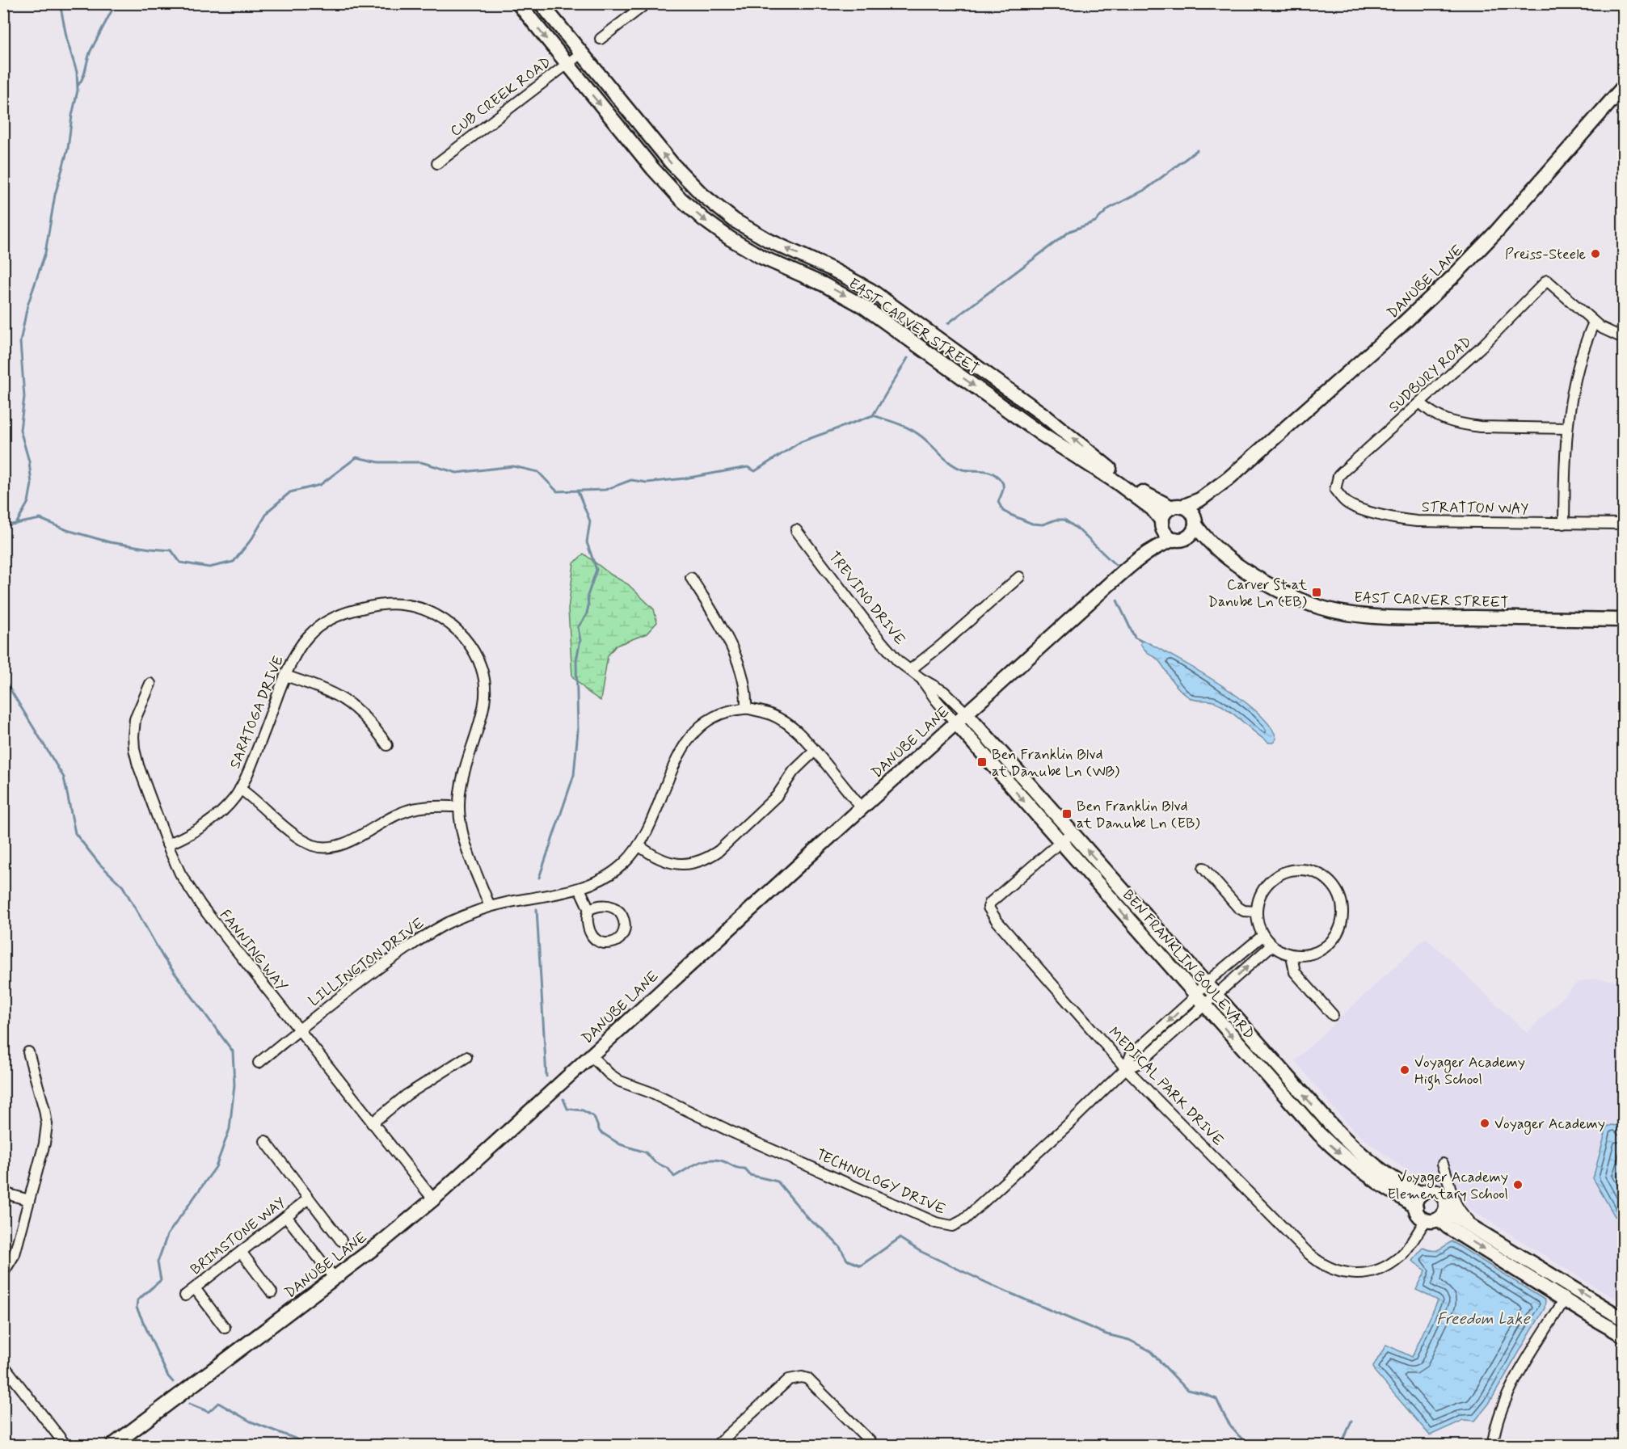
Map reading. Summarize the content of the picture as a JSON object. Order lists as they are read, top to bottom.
{
  "streets": {
    "street": [
      "CUB CREEK ROAD",
      "DANUBE LANE",
      "EAST CARVER STREET",
      "SUDBURY ROAD",
      "STRATTON WAY",
      "TREVINO DRIVE",
      "SARATOGA DRIVE",
      "FANNING WAY",
      "LILLINGTON DRIVE",
      "BEN FRANKLIN BOULEVARD",
      "MEDICAL PARK DRIVE",
      "TECHNOLOGY DRIVE",
      "BRIMSTONE WAY"
    ]
  },
  "crossings": [
    ["CUB CREEK ROAD", "EAST CARVER STREET"],
    ["DANUBE LANE", "EAST CARVER STREET"],
    ["DANUBE LANE", "TREVINO DRIVE"],
    ["DANUBE LANE", "FANNING WAY"],
    ["DANUBE LANE", "LILLINGTON DRIVE"],
    ["DANUBE LANE", "BEN FRANKLIN BOULEVARD"],
    ["DANUBE LANE", "TECHNOLOGY DRIVE"],
    ["SUDBURY ROAD", "STRATTON WAY"],
    ["TREVINO DRIVE", "BEN FRANKLIN BOULEVARD"],
    ["SARATOGA DRIVE", "FANNING WAY"],
    ["SARATOGA DRIVE", "LILLINGTON DRIVE"],
    ["FANNING WAY", "LILLINGTON DRIVE"],
    ["BEN FRANKLIN BOULEVARD", "MEDICAL PARK DRIVE"],
    ["BEN FRANKLIN BOULEVARD", "TECHNOLOGY DRIVE"],
    ["MEDICAL PARK DRIVE", "TECHNOLOGY DRIVE"]
  ],
  "water": ["Freedom Lake"],
  "places": {
    "other": [
      "Preiss-Steele",
      "Voyager Academy High School",
      "Voyager Academy",
      "Voyager Academy Elementary School"
    ],
    "transit": ["Carver St at Danube Ln (EB)", "Ben Franklin Blvd at Danube Ln (WB)", "Ben Franklin Blvd at Danube Ln (EB)"]
  }
}
